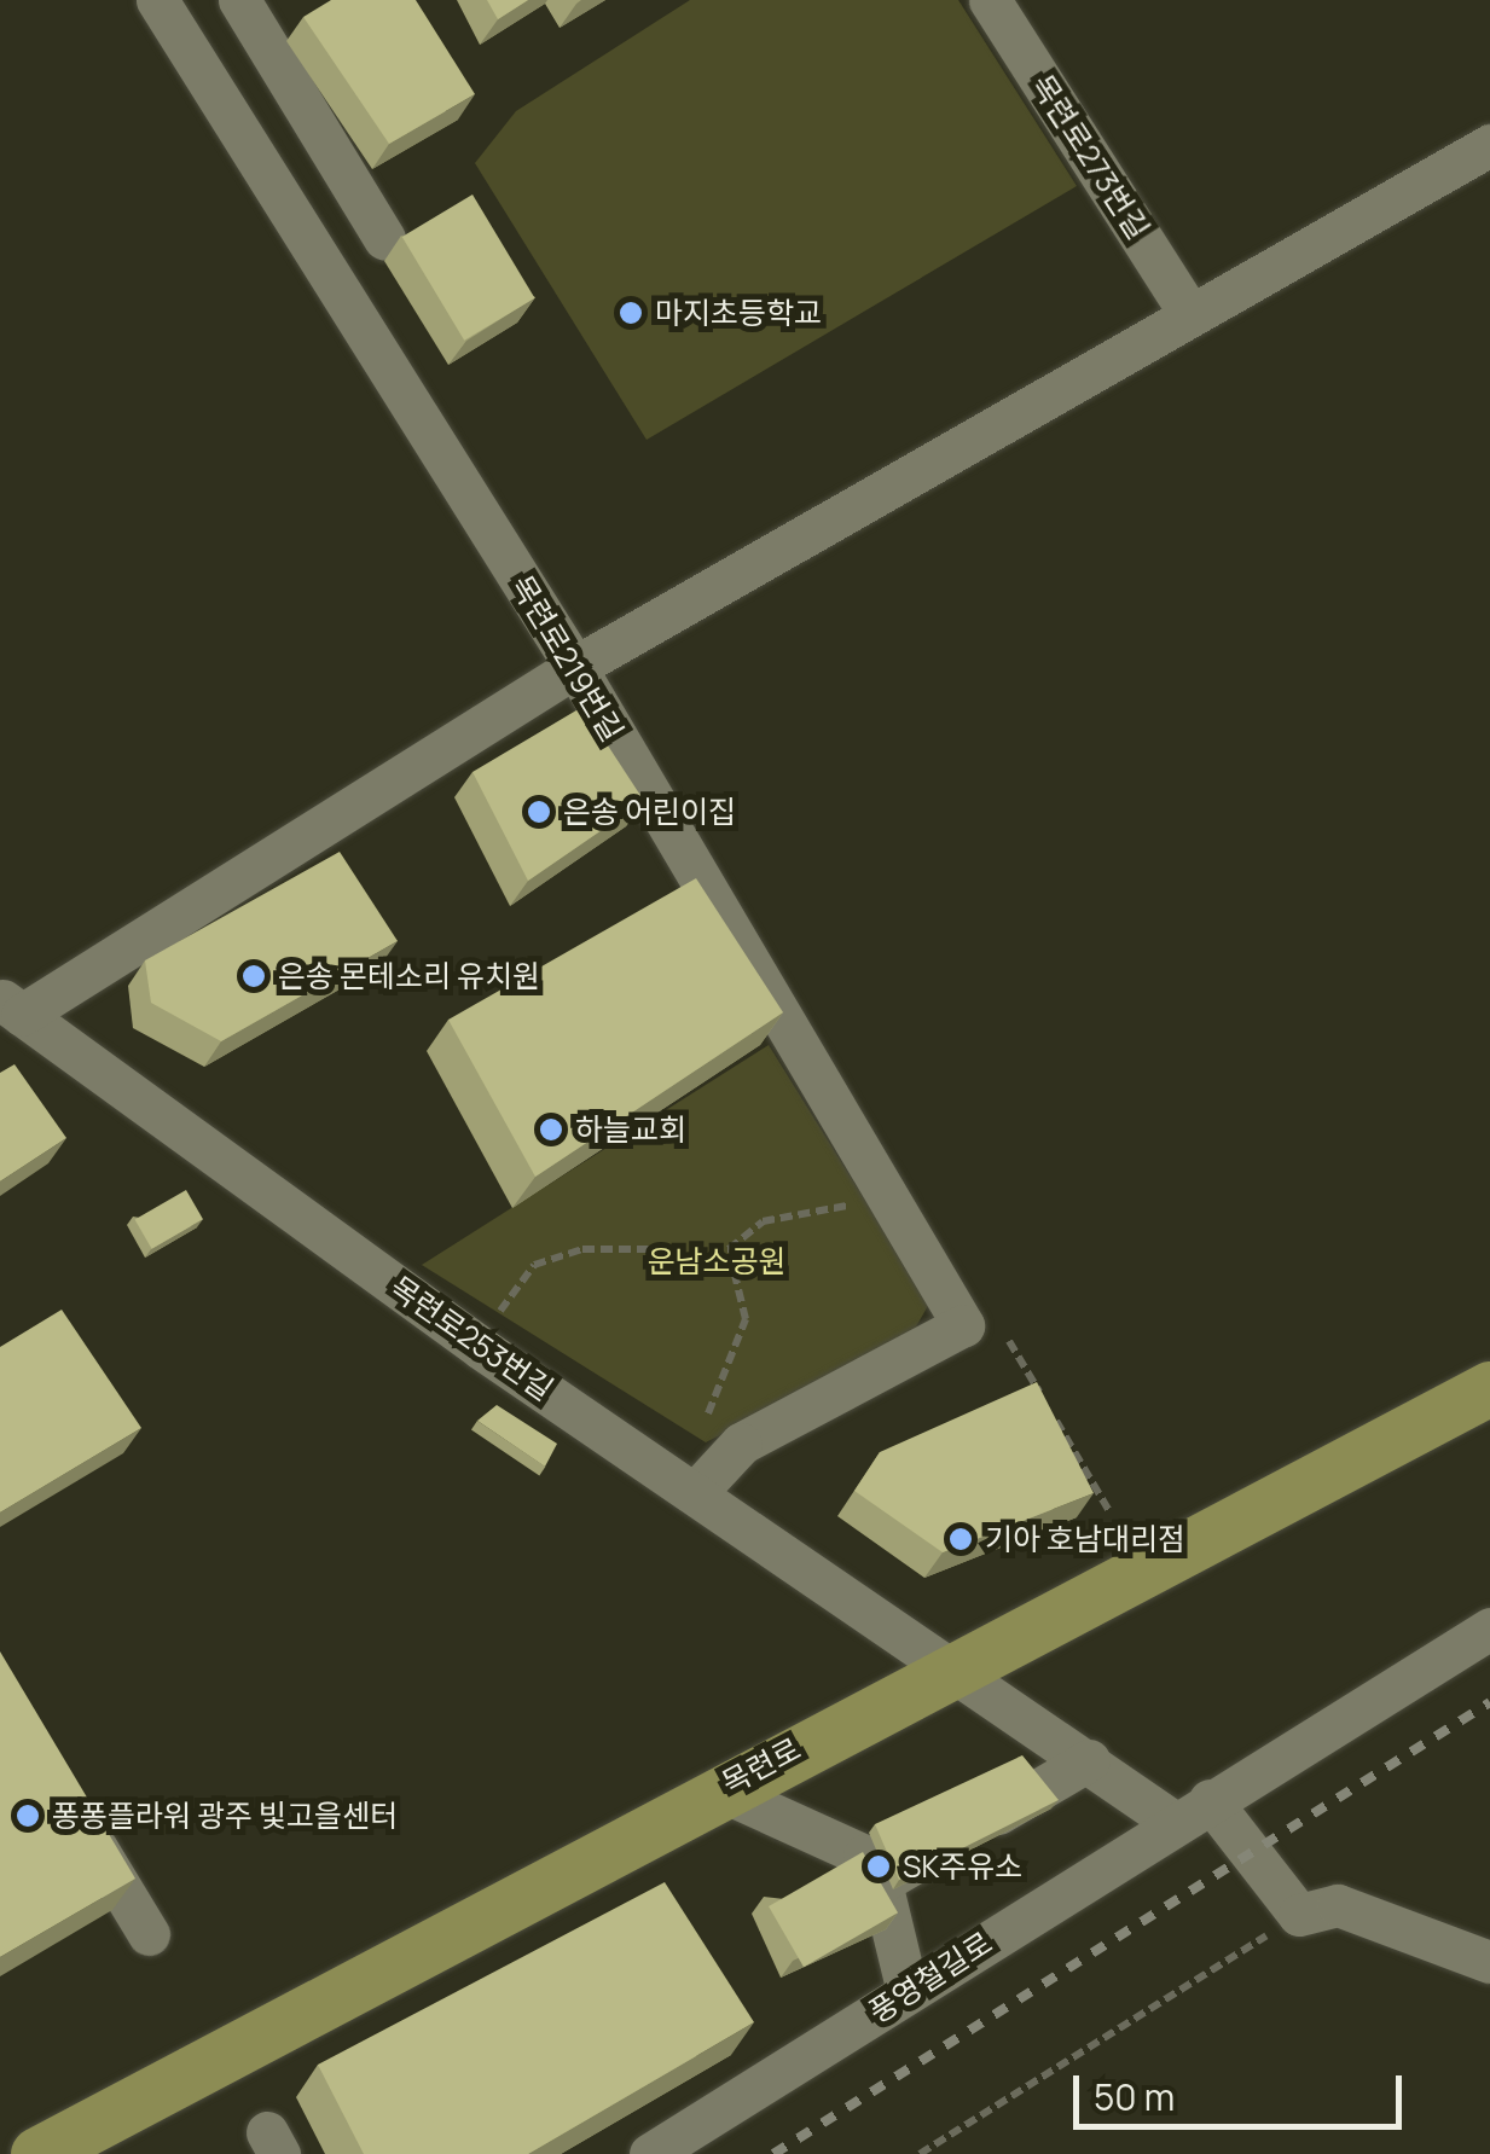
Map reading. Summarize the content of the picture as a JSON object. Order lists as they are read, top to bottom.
{
  "streets": {
    "main road": ["목련로"],
    "street": [
      "목련로273번길",
      "목련로219번길",
      "목련로253번길",
      "풍영철길로"
    ]
  },
  "crossings": [
    ["목련로219번길", "목련로253번길"],
    ["목련로253번길", "목련로"],
    ["목련로253번길", "풍영철길로"]
  ],
  "parks": ["운남소공원"],
  "places": [
    "마지초등학교",
    "은송 어린이집",
    "은송 몬테소리 유치원",
    "하늘교회",
    "기아 호남대리점",
    "퐁퐁플라워 광주 빛고을센터",
    "SK주유소"
  ],
  "scale_bar": "50 m"
}
